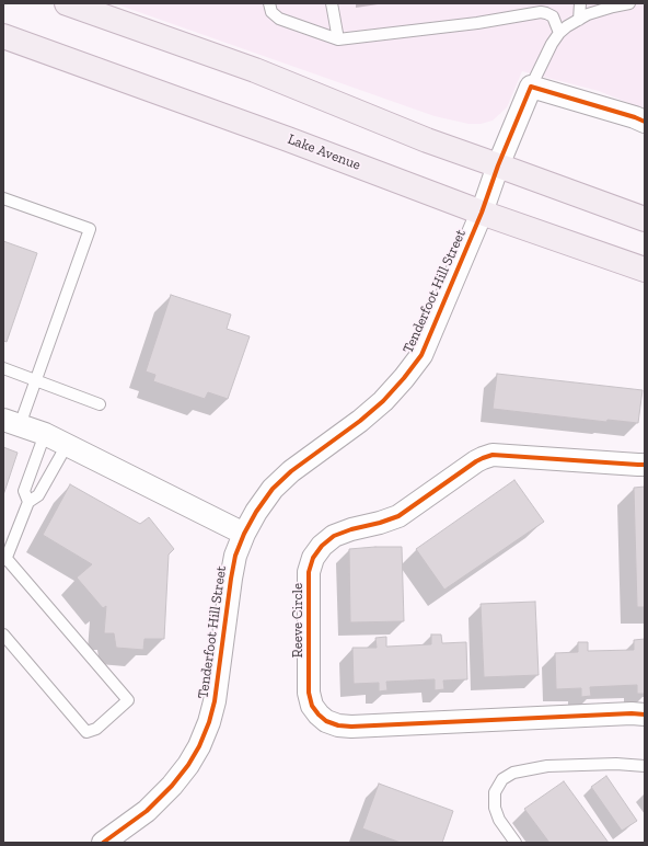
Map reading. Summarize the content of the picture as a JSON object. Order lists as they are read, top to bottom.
{
  "streets": {
    "main road": ["Lake Avenue"],
    "street": ["Tenderfoot Hill Street", "Reeve Circle"]
  },
  "crossings": [
    ["Lake Avenue", "Tenderfoot Hill Street"]
  ]
}
